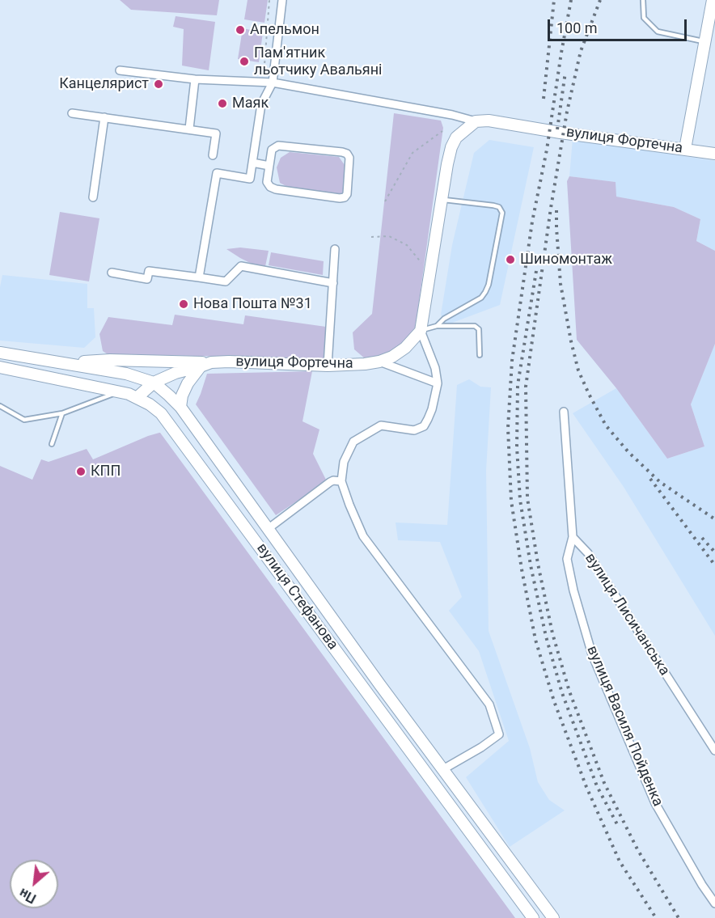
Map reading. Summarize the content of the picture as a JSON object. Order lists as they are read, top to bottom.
{
  "streets": {
    "main road": ["вулиця Фортечна", "вулиця Стефанова"],
    "street": ["вулиця Лисичанська", "вулиця Василя Пойденка"]
  },
  "crossings": [
    ["вулиця Фортечна", "вулиця Стефанова"],
    ["вулиця Лисичанська", "вулиця Василя Пойденка"]
  ],
  "places": [
    "Апельмон",
    "Пам'ятник льотчику Авальяні",
    "Канцелярист",
    "Маяк",
    "Шиномонтаж",
    "Нова Пошта №31",
    "КПП"
  ],
  "scale_bar": "100 m",
  "north": "bottom left"
}
